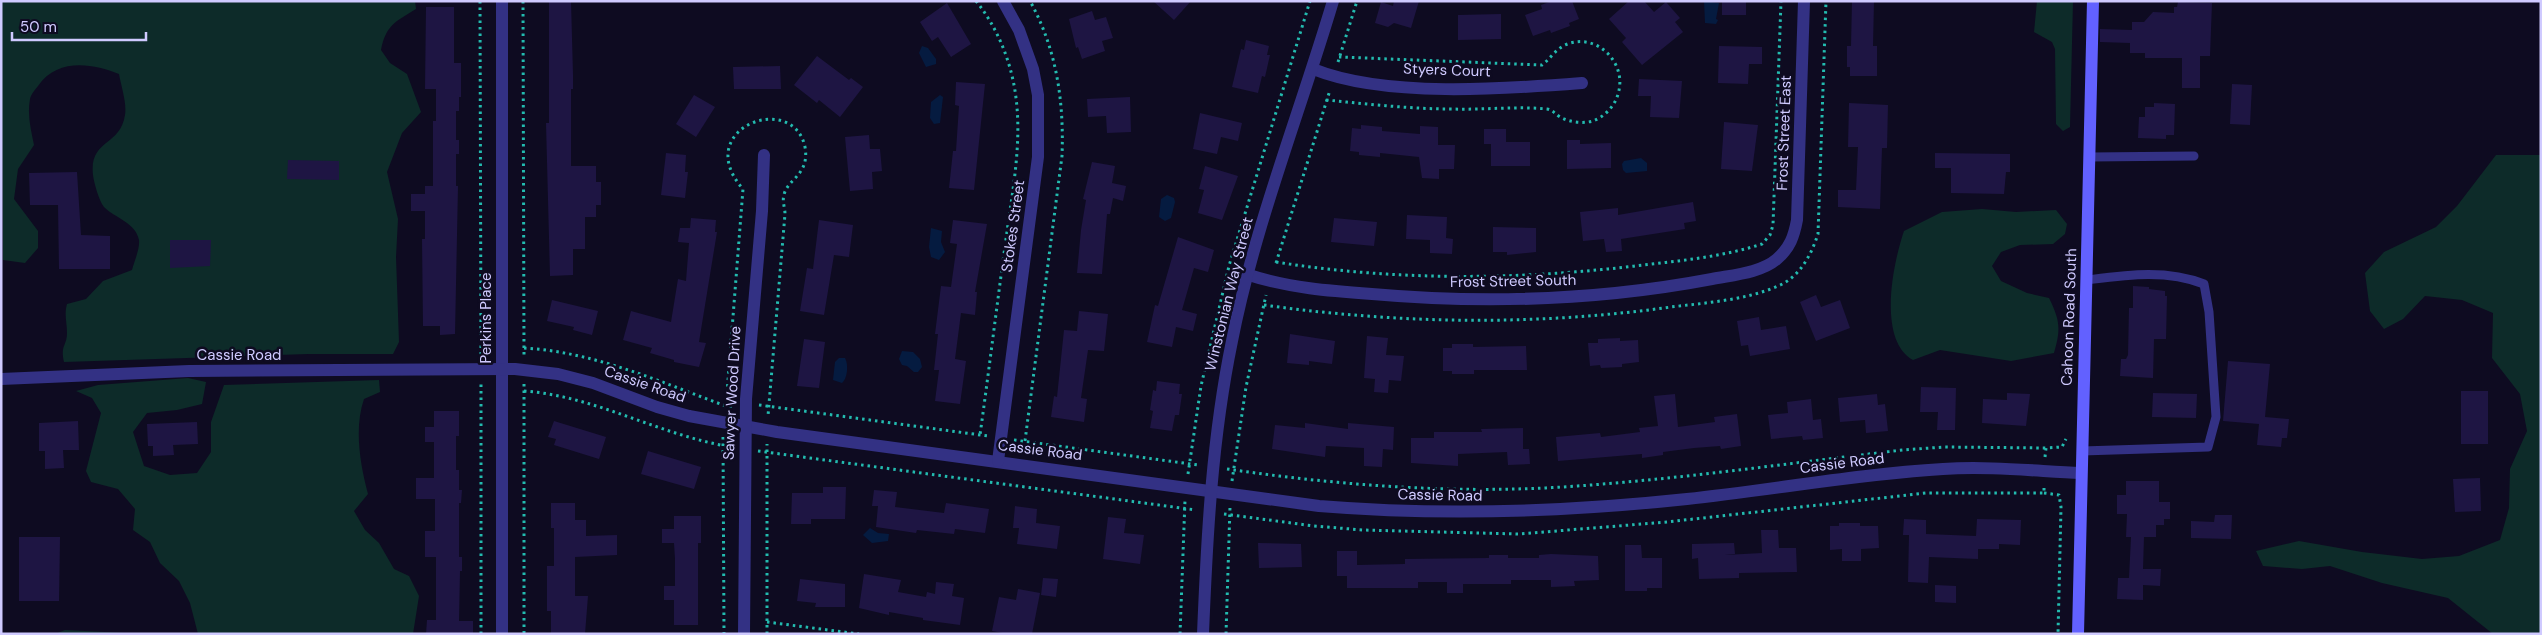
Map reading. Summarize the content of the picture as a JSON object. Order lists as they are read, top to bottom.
{
  "streets": {
    "main road": ["Cahoon Road South"],
    "street": [
      "Styers Court",
      "Frost Street East",
      "Stokes Street",
      "Frost Street South",
      "Winstonian Way Street",
      "Perkins Place",
      "Cassie Road",
      "Sawyer Wood Drive"
    ]
  },
  "crossings": [
    ["Styers Court", "Winstonian Way Street"],
    ["Frost Street East", "Frost Street South"],
    ["Stokes Street", "Cassie Road"],
    ["Frost Street South", "Winstonian Way Street"],
    ["Winstonian Way Street", "Cassie Road"],
    ["Cahoon Road South", "Cassie Road"],
    ["Perkins Place", "Cassie Road"],
    ["Cassie Road", "Sawyer Wood Drive"]
  ],
  "scale_bar": "50 m"
}
